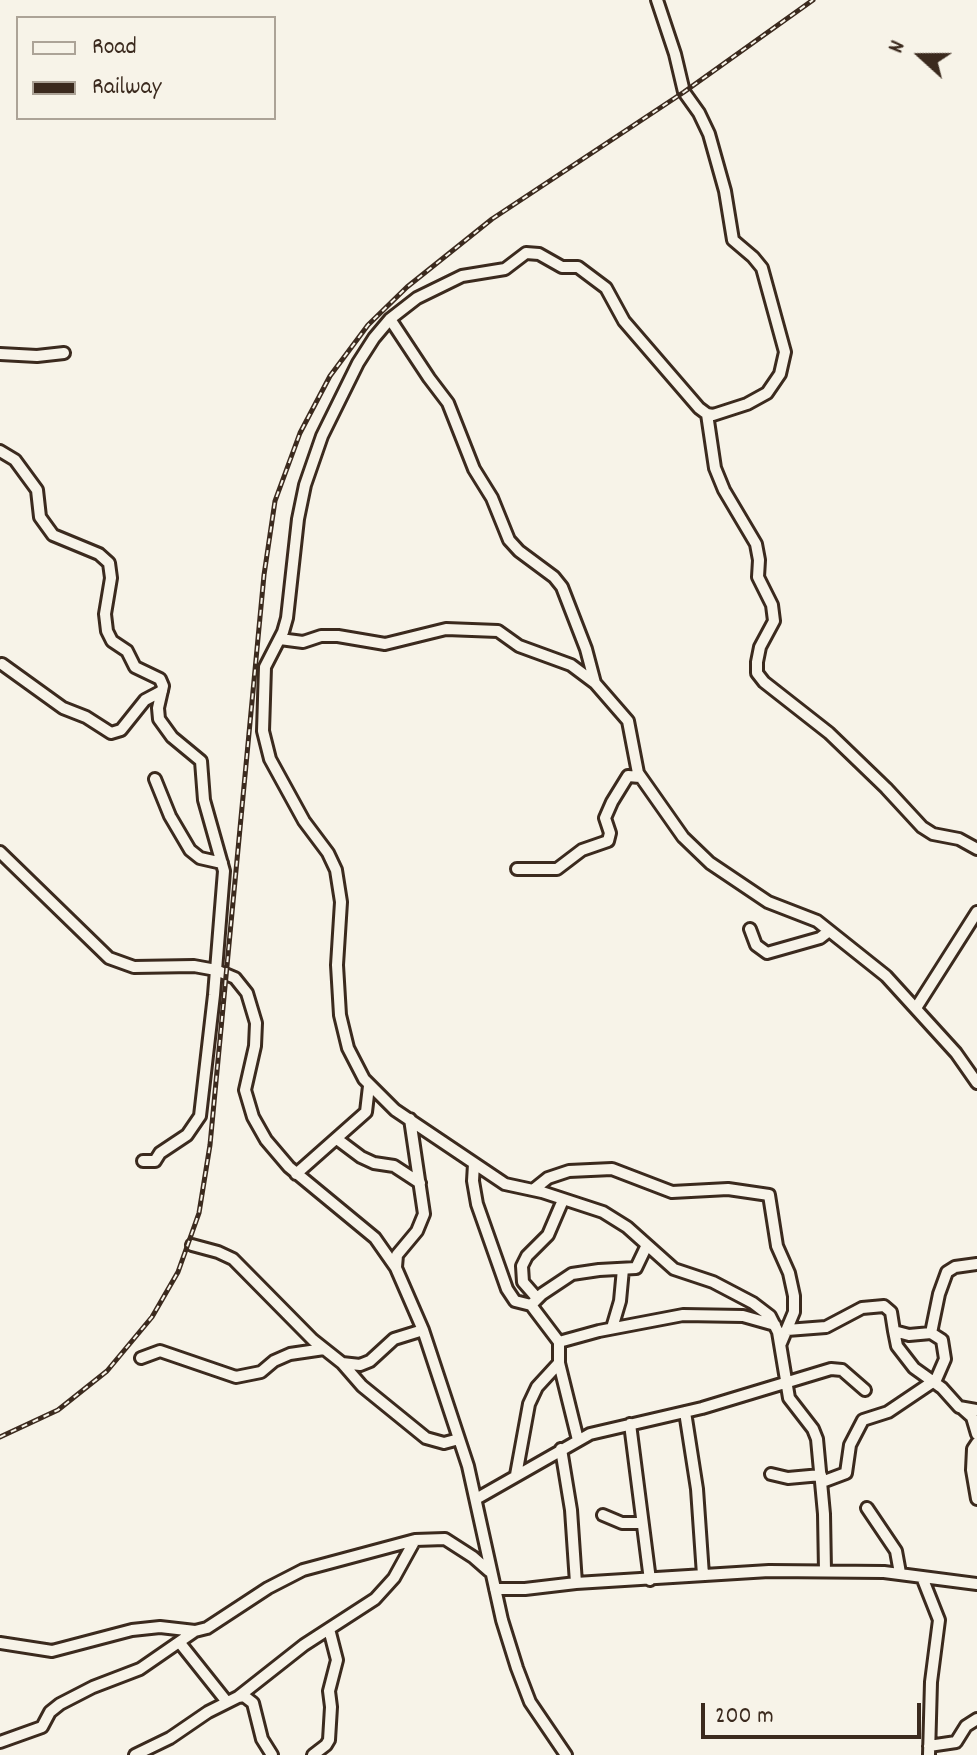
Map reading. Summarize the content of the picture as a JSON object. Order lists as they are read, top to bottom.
{
  "legend": ["Road", "Railway"],
  "scale_bar": "200 m",
  "north": "left"
}
